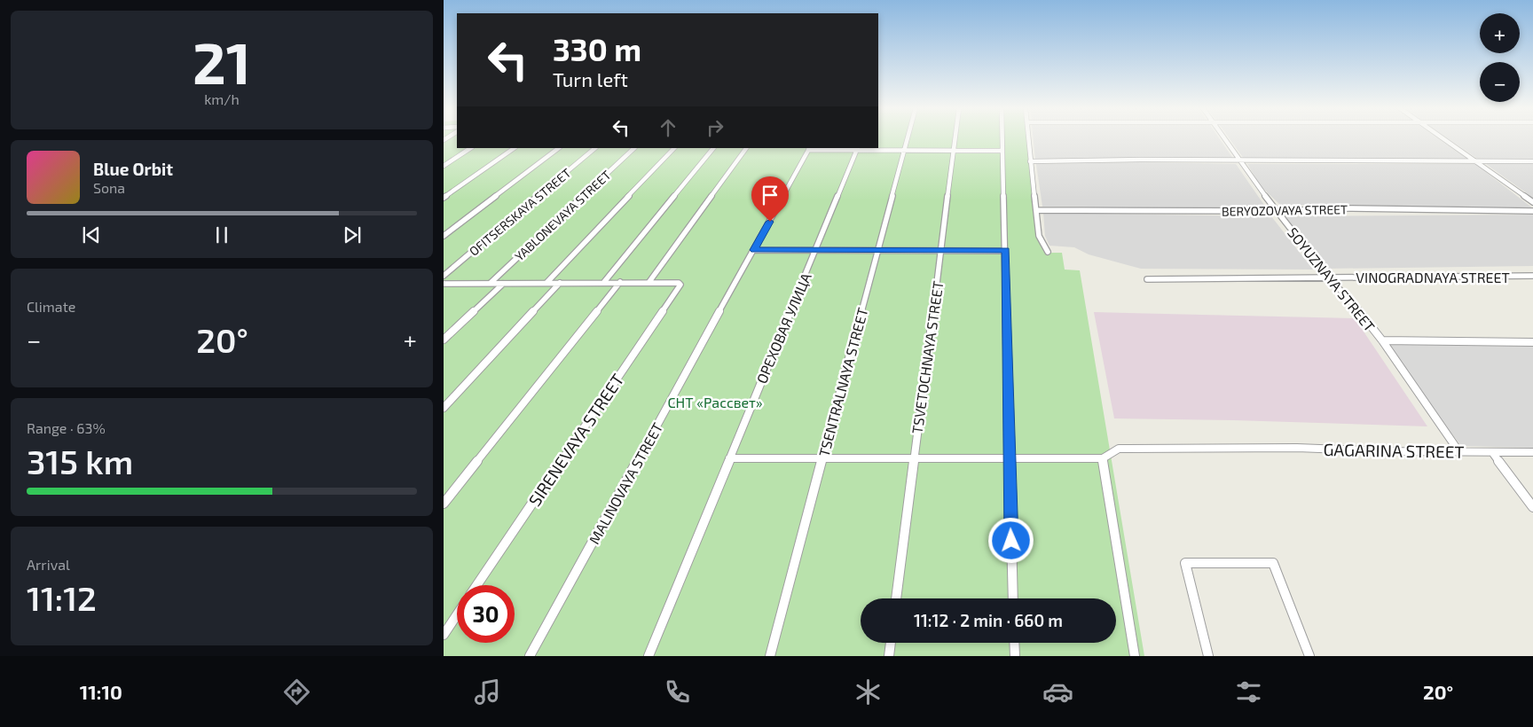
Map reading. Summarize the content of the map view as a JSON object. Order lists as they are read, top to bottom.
{
  "streets": {
    "street": [
      "BERYOZOVAYA STREET",
      "OFITSERSKAYA STREET",
      "YABLONEVAYA STREET",
      "VINOGRADNAYA STREET",
      "SOYUZNAYA STREET",
      "ОРЕХОВАЯ УЛИЦА",
      "TSVETOCHNAYA STREET",
      "TSENTRALNAYA STREET",
      "SIRENEVAYA STREET",
      "GAGARINA STREET",
      "MALINOVAYA STREET"
    ]
  },
  "crossings": [
    ["BERYOZOVAYA STREET", "SOYUZNAYA STREET"],
    ["VINOGRADNAYA STREET", "SOYUZNAYA STREET"],
    ["SOYUZNAYA STREET", "GAGARINA STREET"]
  ],
  "parks": ["СНТ «Рассвет»"],
  "page": {
    "tile": [
      ["21", "km/h"],
      "Climate",
      ["Range · 63%", "315 km"],
      ["Arrival", "11:12"]
    ],
    "map_buttons": ["+", "−"],
    "turn": ["330 m", "Turn left"],
    "song": ["Blue Orbit", "Sona"],
    "heat": ["−", "20°", "+"],
    "limit": "30",
    "trip": "11:12 · 2 min · 660 m",
    "tabs": ["11:10", "20°"]
  }
}
